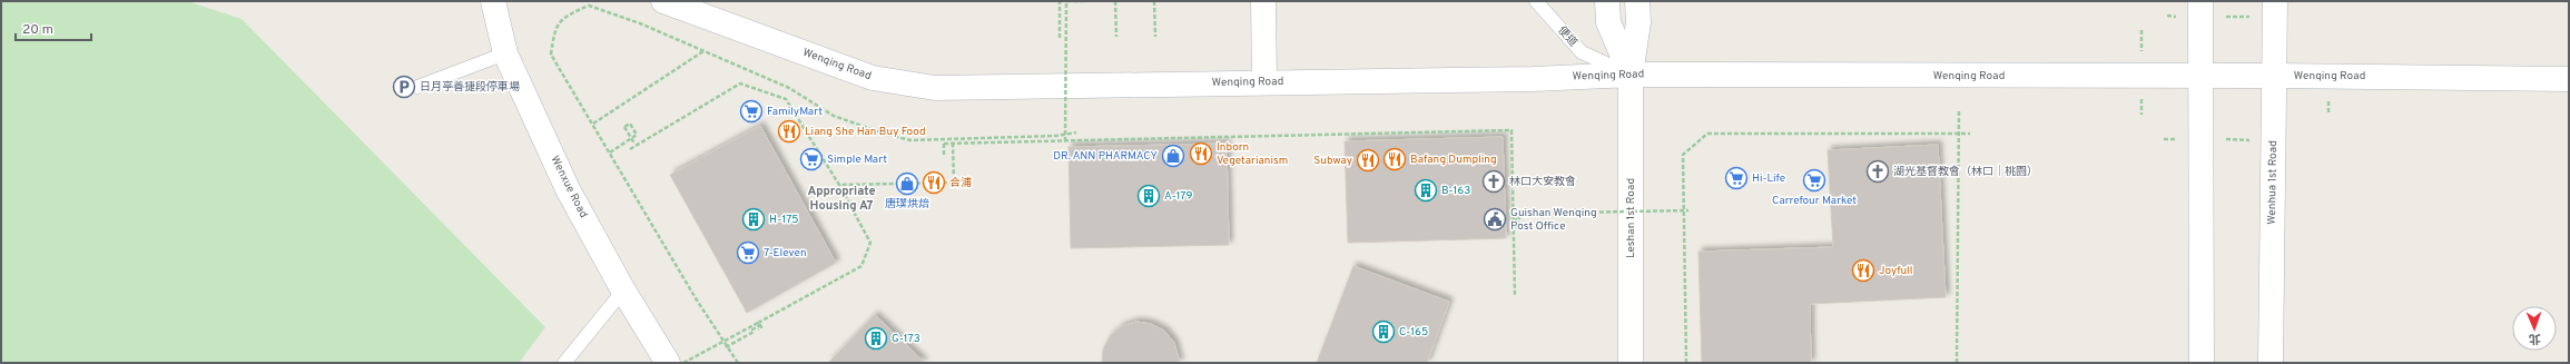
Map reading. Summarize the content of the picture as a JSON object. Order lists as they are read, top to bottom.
{
  "streets": {
    "street": [
      "Wenqing Road",
      "Wenhua 1st Road",
      "Wenxue Road",
      "Leshan 1st Road"
    ],
    "lane": ["便道"]
  },
  "crossings": [
    ["便道", "Wenqing Road"],
    ["便道", "Leshan 1st Road"],
    ["Wenqing Road", "Wenhua 1st Road"],
    ["Wenqing Road", "Leshan 1st Road"]
  ],
  "districts": ["Appropriate Housing A7"],
  "places": {
    "parking": ["日月亭善捷段停車場"],
    "supermarket": [
      "FamilyMart",
      "Simple Mart",
      "Hi-Life",
      "Carrefour Market",
      "7-Eleven"
    ],
    "restaurant": [
      "Liang She Han Buy Food",
      "Inborn Vegetarianism",
      "Bafang Dumpling",
      "Subway",
      "合浦",
      "Joyfull"
    ],
    "shop": ["DR. ANN PHARMACY", "唐璞烘焙"],
    "church": ["湖光基督教會（林口｜桃園）", "林口大安教會"],
    "building": [
      "B-163",
      "A-179",
      "H-175",
      "C-165",
      "G-173"
    ],
    "public building": ["Guishan Wenqing Post Office"]
  },
  "scale_bar": "20 m",
  "north": "bottom"
}
